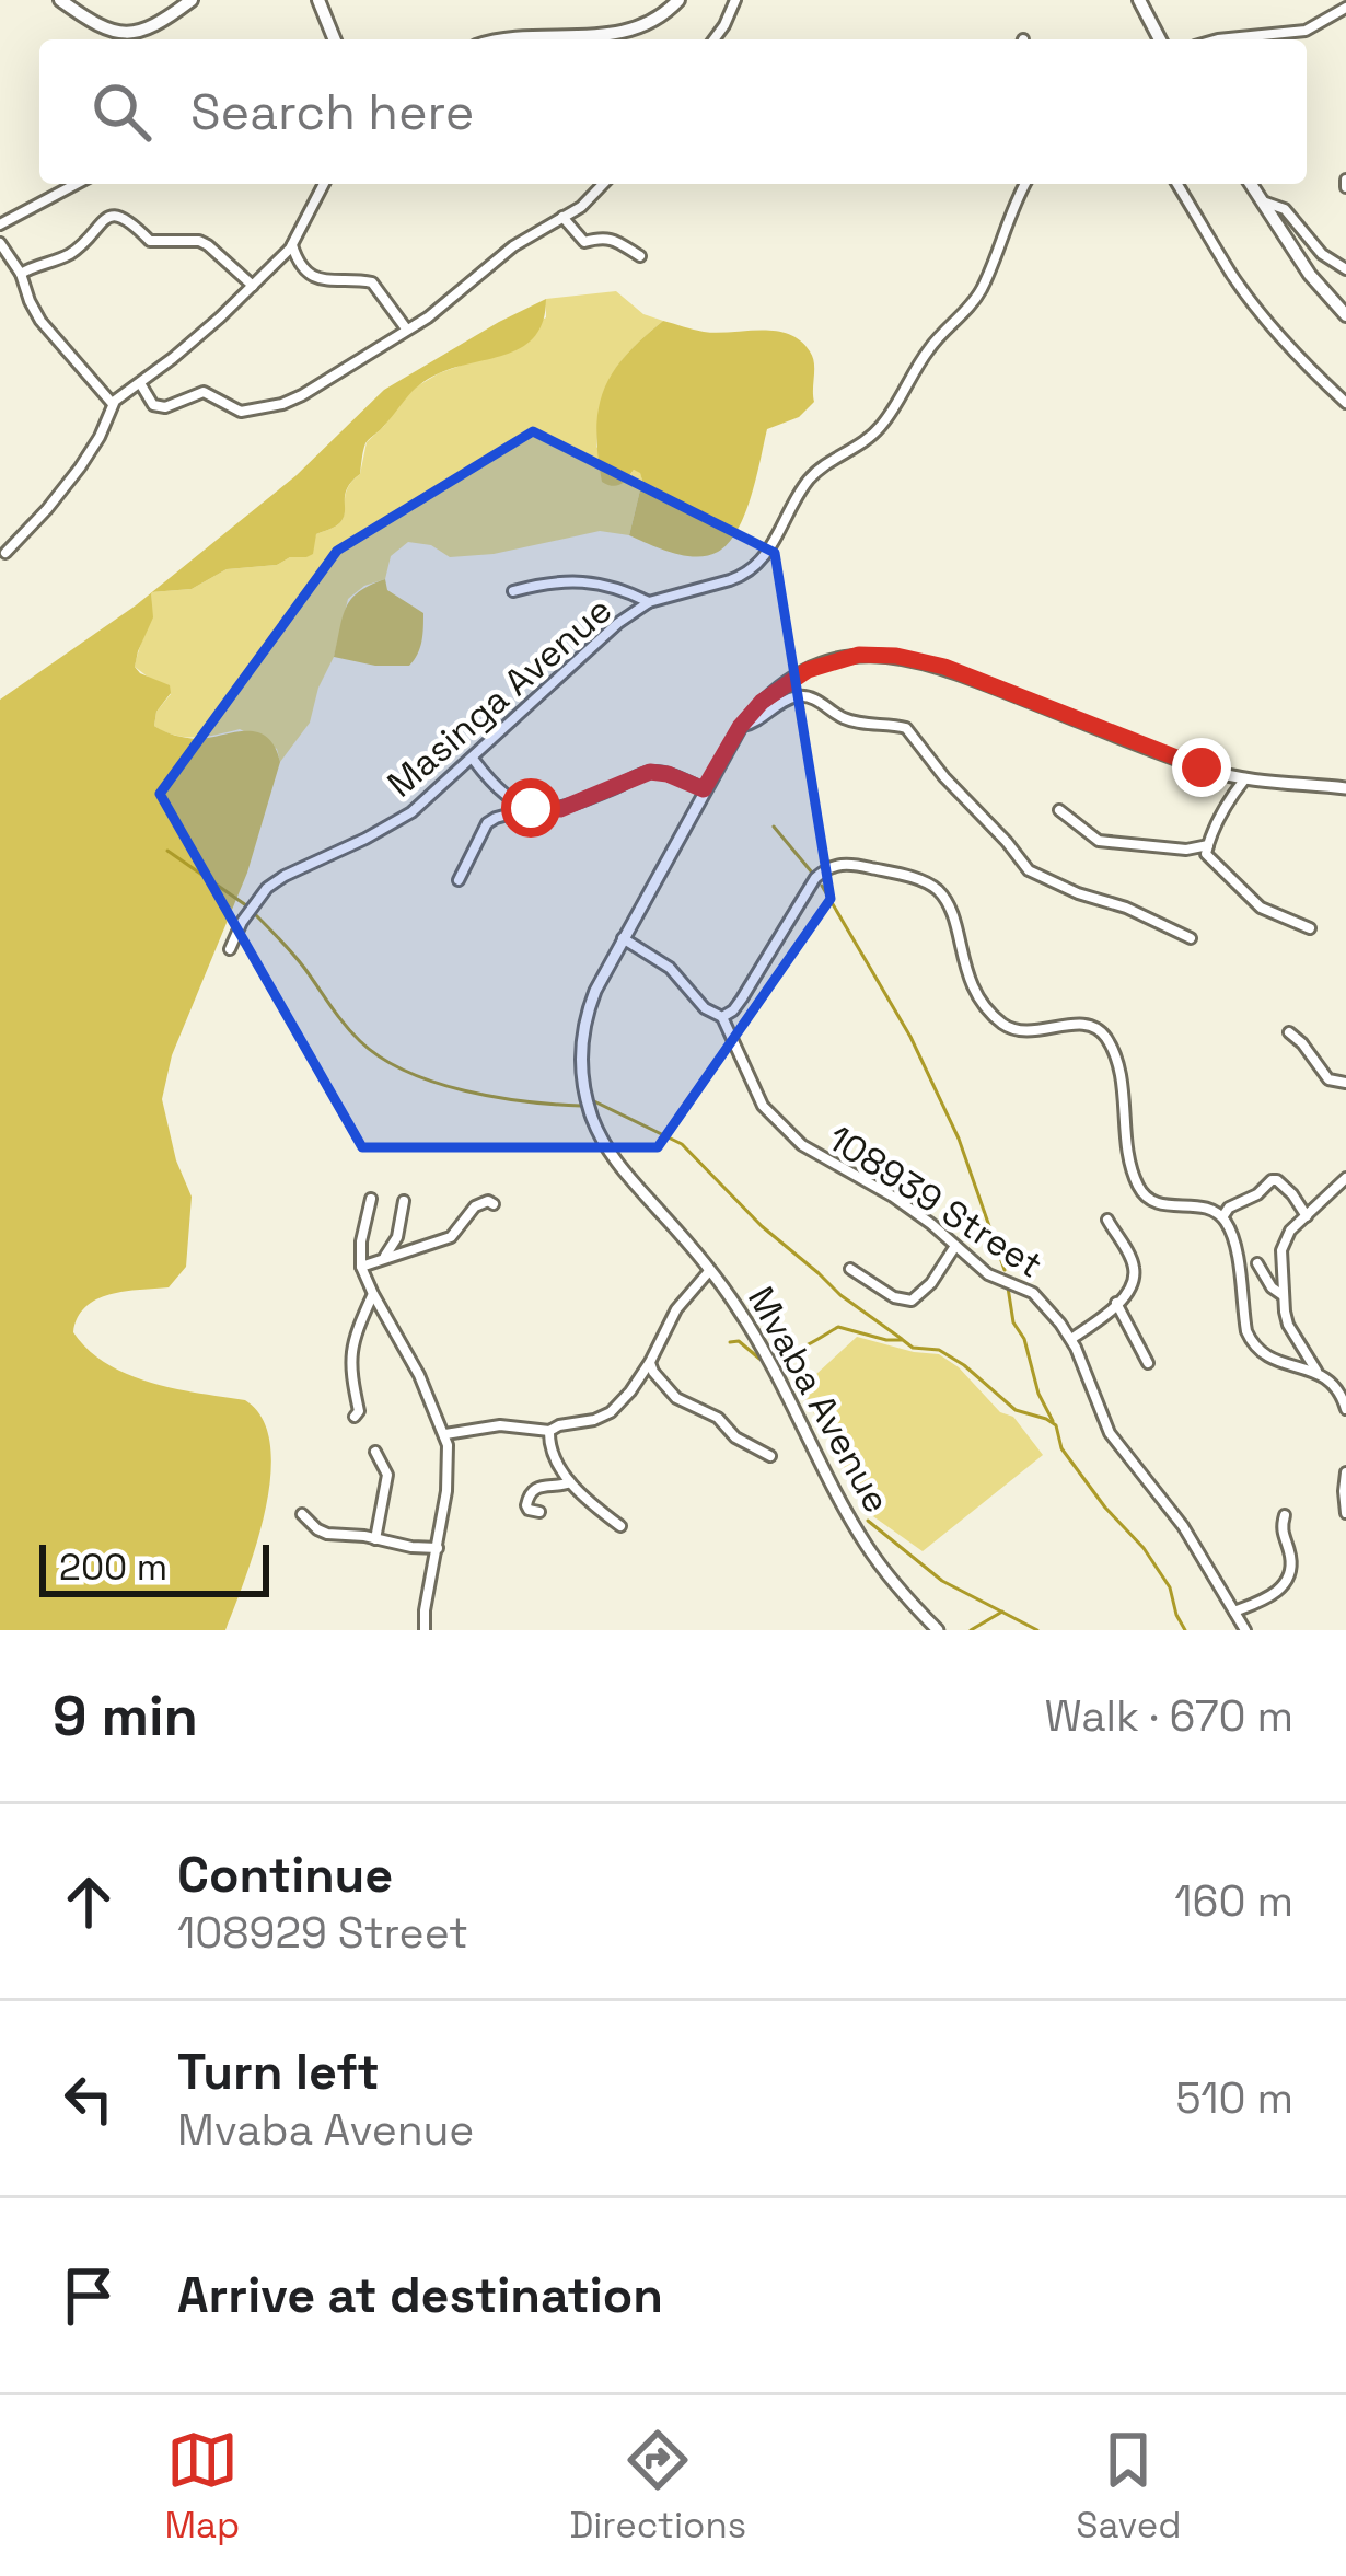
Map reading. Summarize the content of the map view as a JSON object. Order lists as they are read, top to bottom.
{
  "streets": {
    "street": ["Masinga Avenue", "108939 Street", "Mvaba Avenue"]
  },
  "scale_bar": "200 m",
  "page": {
    "search": "Search here",
    "scale": "200 m",
    "heading": ["9 min", "Walk · 670 m"],
    "list": [
      ["Continue", "108929 Street", "160 m"],
      ["Turn left", "Mvaba Avenue", "510 m"],
      "Arrive at destination"
    ],
    "nav": ["Map", "Directions", "Saved"]
  }
}
